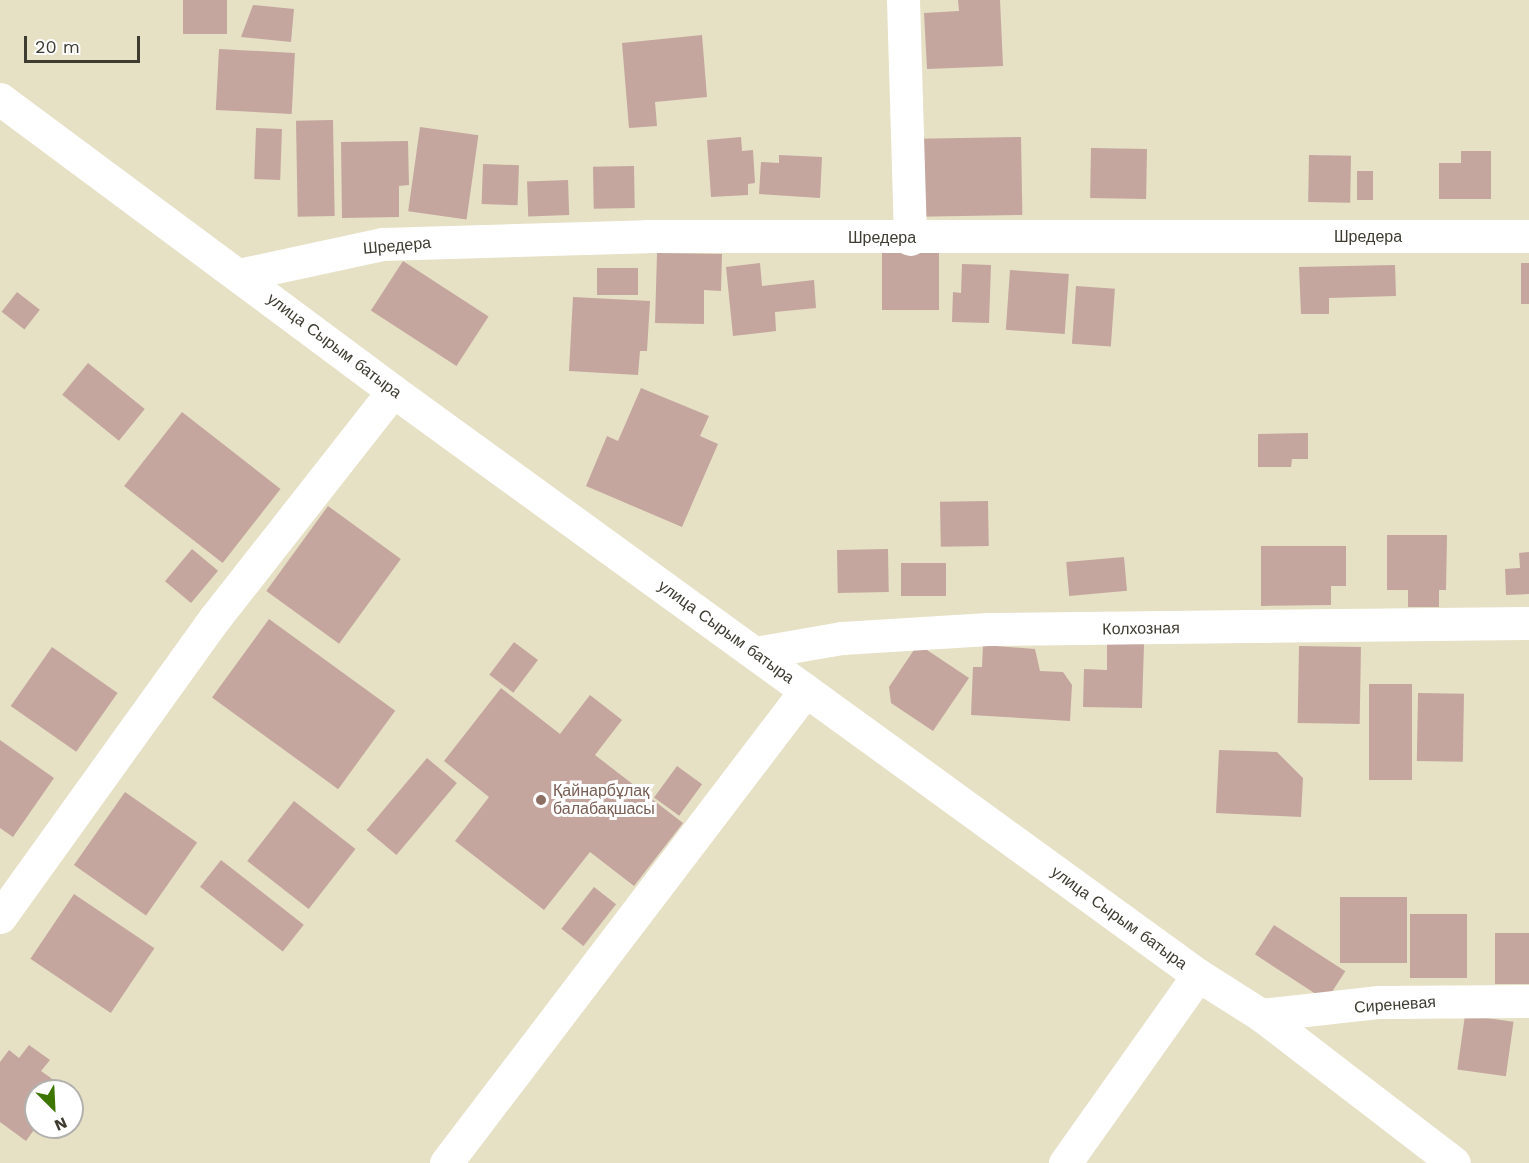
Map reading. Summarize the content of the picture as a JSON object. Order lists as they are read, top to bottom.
{
  "streets": {
    "street": [
      "Шредера",
      "улица Сырым батыра",
      "Колхозная",
      "Сиреневая"
    ]
  },
  "crossings": [
    ["Шредера", "улица Сырым батыра"],
    ["улица Сырым батыра", "Колхозная"],
    ["улица Сырым батыра", "Сиреневая"]
  ],
  "places": ["Қайнарбұлақ балабақшасы"],
  "scale_bar": "20 m",
  "north": "bottom right"
}
